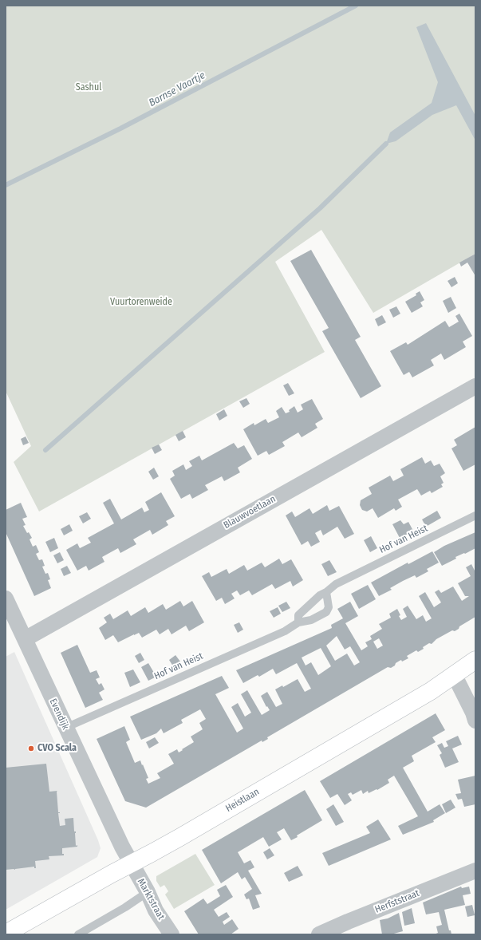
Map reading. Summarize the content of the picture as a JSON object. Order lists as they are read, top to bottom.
{
  "streets": {
    "main road": ["Heistlaan"],
    "street": [
      "Blauwvoetlaan",
      "Evendijk",
      "Marktstraat",
      "Herfststraat"
    ],
    "lane": ["Hof van Heist"]
  },
  "crossings": [
    ["Blauwvoetlaan", "Evendijk"],
    ["Hof van Heist", "Evendijk"],
    ["Evendijk", "Heistlaan"],
    ["Evendijk", "Marktstraat"],
    ["Heistlaan", "Marktstraat"]
  ],
  "water": ["Barnse Vaartje"],
  "parks": ["Sashul", "Vuurtorenweide"],
  "places": ["CVO Scala"]
}
